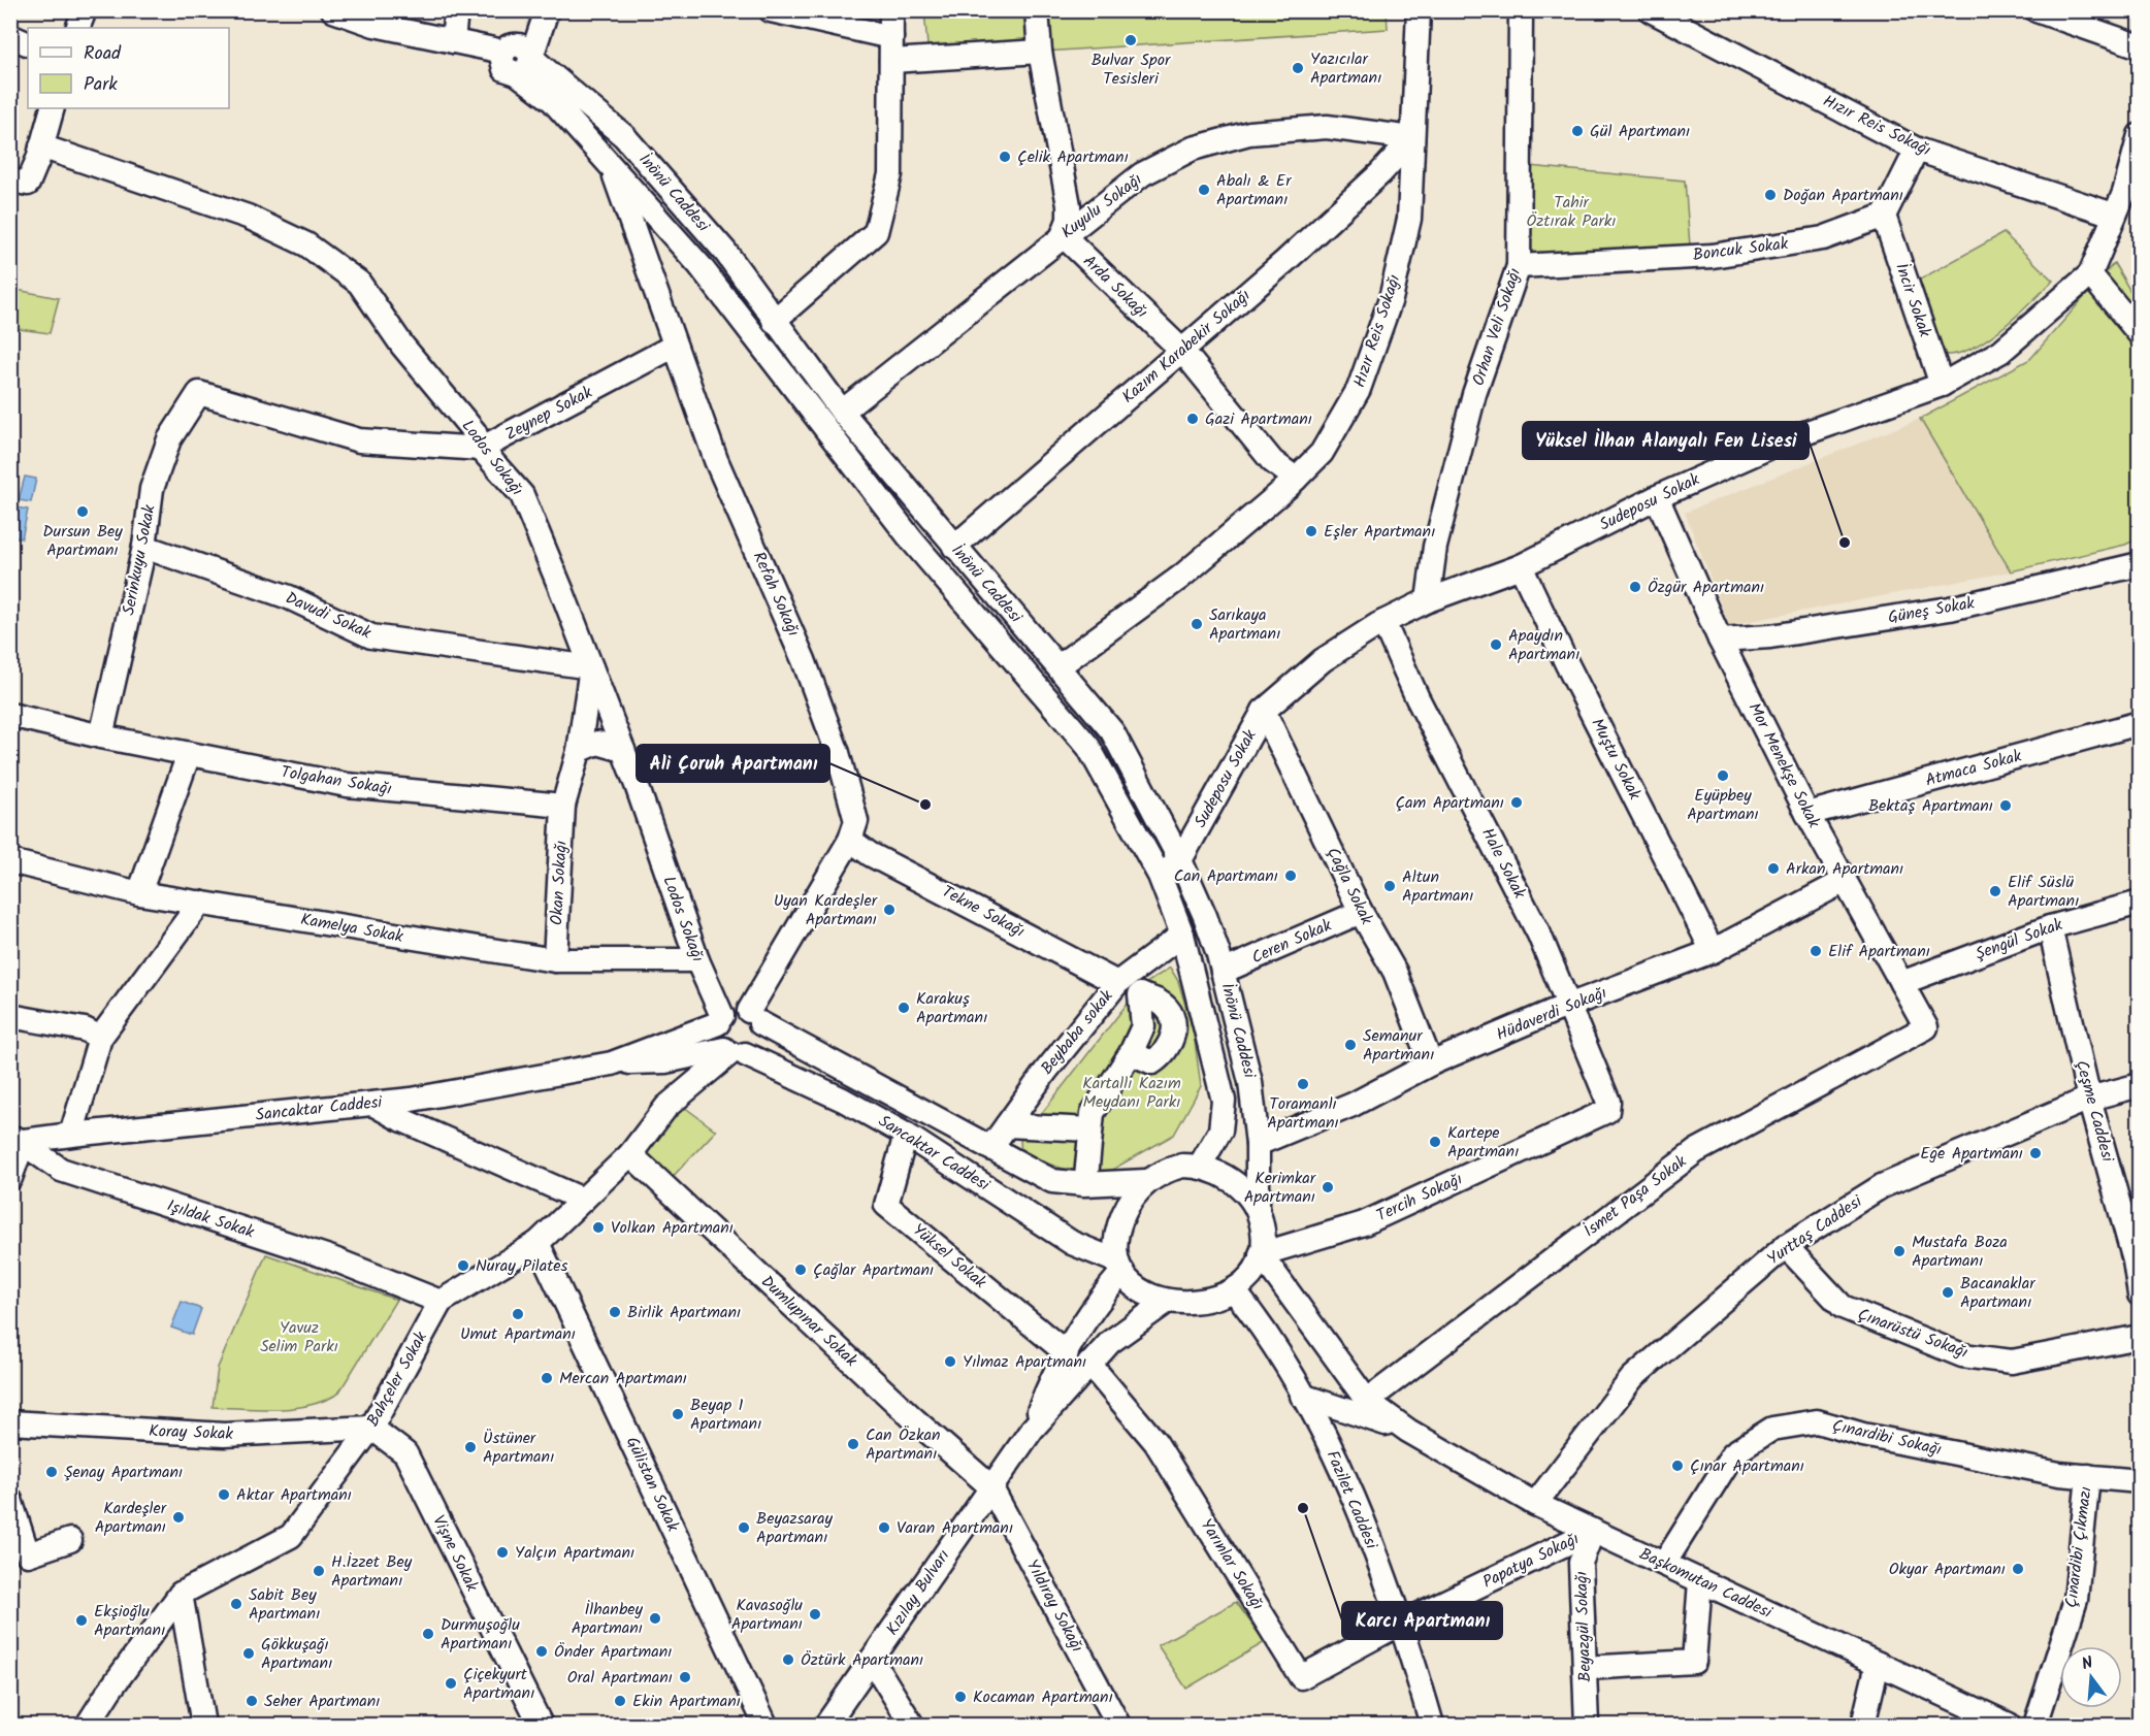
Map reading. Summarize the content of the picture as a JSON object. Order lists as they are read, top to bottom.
{
  "streets": {
    "street": [
      "Hızır Reis Sokağı",
      "İnönü Caddesi",
      "Kuyulu Sokağı",
      "Boncuk Sokak",
      "Arda Sokağı",
      "İncir Sokak",
      "Orhan Veli Sokağı",
      "Kazım Karabekir Sokağı",
      "Zeynep Sokak",
      "Lodos Sokağı",
      "Sudeposu Sokak",
      "Serinkuyu Sokak",
      "Refah Sokağı",
      "Güneş Sokak",
      "Davudi Sokak",
      "Muştu Sokak",
      "Mor Menekşe Sokak",
      "Atmaca Sokak",
      "Tolgahan Sokağı",
      "Hale Sokak",
      "Okan Sokağı",
      "Çağla Sokak",
      "Tekne Sokağı",
      "Kamelya Sokak",
      "Şengül Sokak",
      "Ceren Sokak",
      "Hüdaverdi Sokağı",
      "Beybaba sokak",
      "Sancaktar Caddesi",
      "Çeşme Caddesi",
      "İsmet Paşa Sokak",
      "Tercih Sokağı",
      "Işıldak Sokak",
      "Yurttaş Caddesi",
      "Yüksel Sokak",
      "Dumlupınar Sokak",
      "Çınarüstü Sokağı",
      "Bahçeler Sokak",
      "Koray Sokak",
      "Çınardibi Sokağı",
      "Gülistan Sokak",
      "Fazilet Caddesi",
      "Çınardibi Çıkmazı",
      "Vişne Sokak",
      "Papatya Sokağı",
      "Yarınlar Sokağı",
      "Başkomutan Caddesi",
      "Kızılay Bulvarı",
      "Yıldıray Sokağı",
      "Beyazgül Sokağı"
    ]
  },
  "crossings": [
    ["Hızır Reis Sokağı", "İnönü Caddesi"],
    ["Hızır Reis Sokağı", "Kuyulu Sokağı"],
    ["Hızır Reis Sokağı", "Arda Sokağı"],
    ["Hızır Reis Sokağı", "Kazım Karabekir Sokağı"],
    ["Hızır Reis Sokağı", "Sudeposu Sokak"],
    ["İnönü Caddesi", "Kuyulu Sokağı"],
    ["İnönü Caddesi", "Kazım Karabekir Sokağı"],
    ["İnönü Caddesi", "Sudeposu Sokak"],
    ["İnönü Caddesi", "Refah Sokağı"],
    ["İnönü Caddesi", "Ceren Sokak"],
    ["İnönü Caddesi", "Hüdaverdi Sokağı"],
    ["İnönü Caddesi", "Beybaba sokak"],
    ["İnönü Caddesi", "Sancaktar Caddesi"],
    ["İnönü Caddesi", "Tercih Sokağı"],
    ["İnönü Caddesi", "Fazilet Caddesi"],
    ["İnönü Caddesi", "Başkomutan Caddesi"],
    ["İnönü Caddesi", "Kızılay Bulvarı"],
    ["Kuyulu Sokağı", "Arda Sokağı"],
    ["Kuyulu Sokağı", "Kazım Karabekir Sokağı"],
    ["Boncuk Sokak", "İncir Sokak"],
    ["Boncuk Sokak", "Orhan Veli Sokağı"],
    ["Arda Sokağı", "Kazım Karabekir Sokağı"],
    ["İncir Sokak", "Sudeposu Sokak"],
    ["Orhan Veli Sokağı", "Sudeposu Sokak"],
    ["Zeynep Sokak", "Lodos Sokağı"],
    ["Zeynep Sokak", "Serinkuyu Sokak"],
    ["Zeynep Sokak", "Refah Sokağı"],
    ["Lodos Sokağı", "Serinkuyu Sokak"],
    ["Lodos Sokağı", "Refah Sokağı"],
    ["Lodos Sokağı", "Davudi Sokak"],
    ["Lodos Sokağı", "Kamelya Sokak"],
    ["Lodos Sokağı", "Sancaktar Caddesi"],
    ["Lodos Sokağı", "Bahçeler Sokak"],
    ["Sudeposu Sokak", "Muştu Sokak"],
    ["Sudeposu Sokak", "Mor Menekşe Sokak"],
    ["Sudeposu Sokak", "Hale Sokak"],
    ["Sudeposu Sokak", "Çağla Sokak"],
    ["Serinkuyu Sokak", "Davudi Sokak"],
    ["Serinkuyu Sokak", "Tolgahan Sokağı"],
    ["Refah Sokağı", "Tekne Sokağı"],
    ["Refah Sokağı", "Sancaktar Caddesi"],
    ["Refah Sokağı", "Bahçeler Sokak"],
    ["Güneş Sokak", "Mor Menekşe Sokak"],
    ["Muştu Sokak", "Hüdaverdi Sokağı"],
    ["Mor Menekşe Sokak", "Atmaca Sokak"],
    ["Mor Menekşe Sokak", "Şengül Sokak"],
    ["Mor Menekşe Sokak", "Hüdaverdi Sokağı"],
    ["Mor Menekşe Sokak", "İsmet Paşa Sokak"],
    ["Tolgahan Sokağı", "Okan Sokağı"],
    ["Hale Sokak", "Hüdaverdi Sokağı"],
    ["Hale Sokak", "Tercih Sokağı"],
    ["Okan Sokağı", "Kamelya Sokak"],
    ["Çağla Sokak", "Ceren Sokak"],
    ["Çağla Sokak", "Hüdaverdi Sokağı"],
    ["Tekne Sokağı", "Beybaba sokak"],
    ["Şengül Sokak", "Çeşme Caddesi"],
    ["Beybaba sokak", "Sancaktar Caddesi"],
    ["Sancaktar Caddesi", "Tercih Sokağı"],
    ["Sancaktar Caddesi", "Işıldak Sokak"],
    ["Sancaktar Caddesi", "Yüksel Sokak"],
    ["Sancaktar Caddesi", "Bahçeler Sokak"],
    ["Sancaktar Caddesi", "Fazilet Caddesi"],
    ["Sancaktar Caddesi", "Başkomutan Caddesi"],
    ["Sancaktar Caddesi", "Kızılay Bulvarı"],
    ["Çeşme Caddesi", "Yurttaş Caddesi"],
    ["İsmet Paşa Sokak", "Başkomutan Caddesi"],
    ["Tercih Sokağı", "Fazilet Caddesi"],
    ["Tercih Sokağı", "Başkomutan Caddesi"],
    ["Tercih Sokağı", "Kızılay Bulvarı"],
    ["Işıldak Sokak", "Bahçeler Sokak"],
    ["Yurttaş Caddesi", "Çınarüstü Sokağı"],
    ["Yurttaş Caddesi", "Başkomutan Caddesi"],
    ["Yüksel Sokak", "Kızılay Bulvarı"],
    ["Dumlupınar Sokak", "Bahçeler Sokak"],
    ["Dumlupınar Sokak", "Kızılay Bulvarı"],
    ["Dumlupınar Sokak", "Yıldıray Sokağı"],
    ["Bahçeler Sokak", "Koray Sokak"],
    ["Bahçeler Sokak", "Gülistan Sokak"],
    ["Bahçeler Sokak", "Vişne Sokak"],
    ["Koray Sokak", "Vişne Sokak"],
    ["Çınardibi Sokağı", "Çınardibi Çıkmazı"],
    ["Çınardibi Sokağı", "Başkomutan Caddesi"],
    ["Fazilet Caddesi", "Papatya Sokağı"],
    ["Fazilet Caddesi", "Yarınlar Sokağı"],
    ["Fazilet Caddesi", "Başkomutan Caddesi"],
    ["Fazilet Caddesi", "Kızılay Bulvarı"],
    ["Papatya Sokağı", "Yarınlar Sokağı"],
    ["Papatya Sokağı", "Başkomutan Caddesi"],
    ["Papatya Sokağı", "Beyazgül Sokağı"],
    ["Yarınlar Sokağı", "Kızılay Bulvarı"],
    ["Başkomutan Caddesi", "Kızılay Bulvarı"],
    ["Başkomutan Caddesi", "Beyazgül Sokağı"],
    ["Kızılay Bulvarı", "Yıldıray Sokağı"]
  ],
  "parks": ["Tahir Öztırak Parkı", "Kartallı Kazım Meydanı Parkı", "Yavuz Selim Parkı"],
  "places": [
    "Bulvar Spor Tesisleri",
    "Yazıcılar Apartmanı",
    "Gül Apartmanı",
    "Çelik Apartmanı",
    "Abalı & Er Apartmanı",
    "Doğan Apartmanı",
    "Gazi Apartmanı",
    "Dursun Bey Apartmanı",
    "Eşler Apartmanı",
    "Yüksel İlhan Alanyalı Fen Lisesi",
    "Özgür Apartmanı",
    "Sarıkaya Apartmanı",
    "Apaydın Apartmanı",
    "Eyüpbey Apartmanı",
    "Çam Apartmanı",
    "Ali Çoruh Apartmanı",
    "Bektaş Apartmanı",
    "Arkan Apartmanı",
    "Can Apartmanı",
    "Altun Apartmanı",
    "Elif Süslü Apartmanı",
    "Uyan Kardeşler Apartmanı",
    "Elif Apartmanı",
    "Karakuş Apartmanı",
    "Semanur Apartmanı",
    "Toramanlı Apartmanı",
    "Kartepe Apartmanı",
    "Ege Apartmanı",
    "Kerimkar Apartmanı",
    "Volkan Apartmanı",
    "Mustafa Boza Apartmanı",
    "Nuray Pilates",
    "Çağlar Apartmanı",
    "Bacanaklar Apartmanı",
    "Birlik Apartmanı",
    "Umut Apartmanı",
    "Yılmaz Apartmanı",
    "Mercan Apartmanı",
    "Beyap 1 Apartmanı",
    "Can Özkan Apartmanı",
    "Üstüner Apartmanı",
    "Çınar Apartmanı",
    "Şenay Apartmanı",
    "Aktar Apartmanı",
    "Karcı Apartmanı",
    "Kardeşler Apartmanı",
    "Beyazsaray Apartmanı",
    "Varan Apartmanı",
    "Yalçın Apartmanı",
    "Okyar Apartmanı",
    "H.İzzet Bey Apartmanı",
    "Sabit Bey Apartmanı",
    "Kavasoğlu Apartmanı",
    "İlhanbey Apartmanı",
    "Ekşioğlu Apartmanı",
    "Durmuşoğlu Apartmanı",
    "Önder Apartmanı",
    "Gökkuşağı Apartmanı",
    "Öztürk Apartmanı",
    "Oral Apartmanı",
    "Çiçekyurt Apartmanı",
    "Kocaman Apartmanı",
    "Seher Apartmanı",
    "Ekin Apartmanı"
  ],
  "legend": ["Road", "Park"],
  "north": "top"
}
